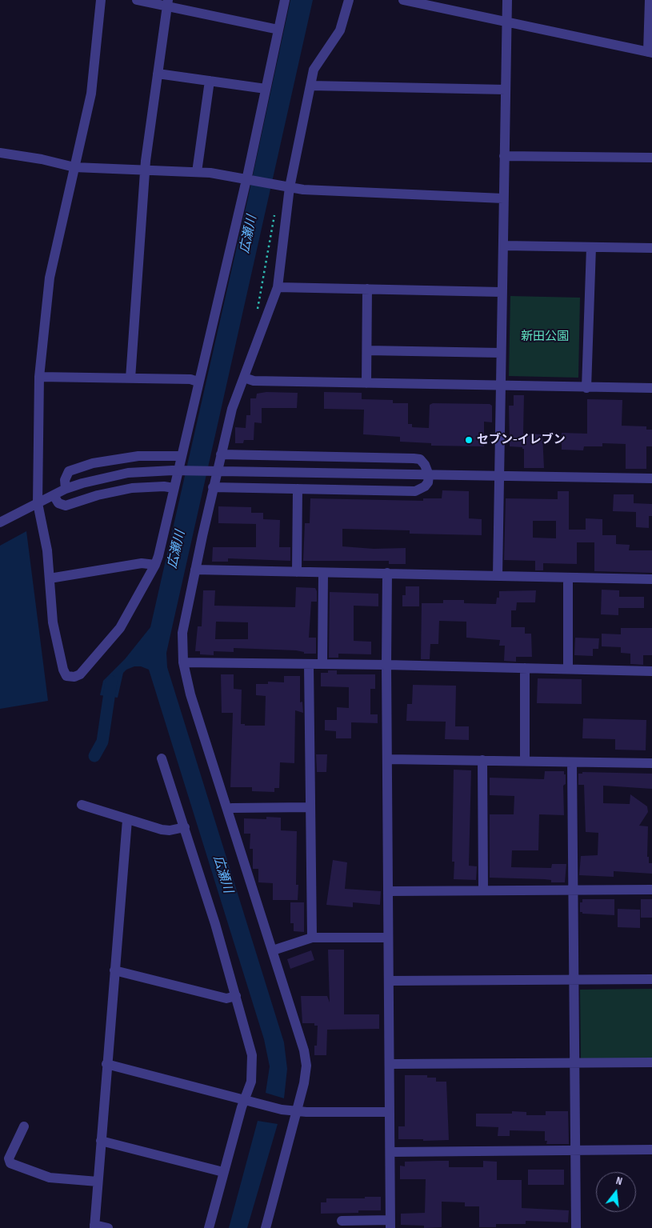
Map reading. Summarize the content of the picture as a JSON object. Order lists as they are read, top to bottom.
{
  "water": ["広瀬川"],
  "parks": ["新田公園"],
  "places": ["セブン-イレブン"],
  "north": "top"
}
